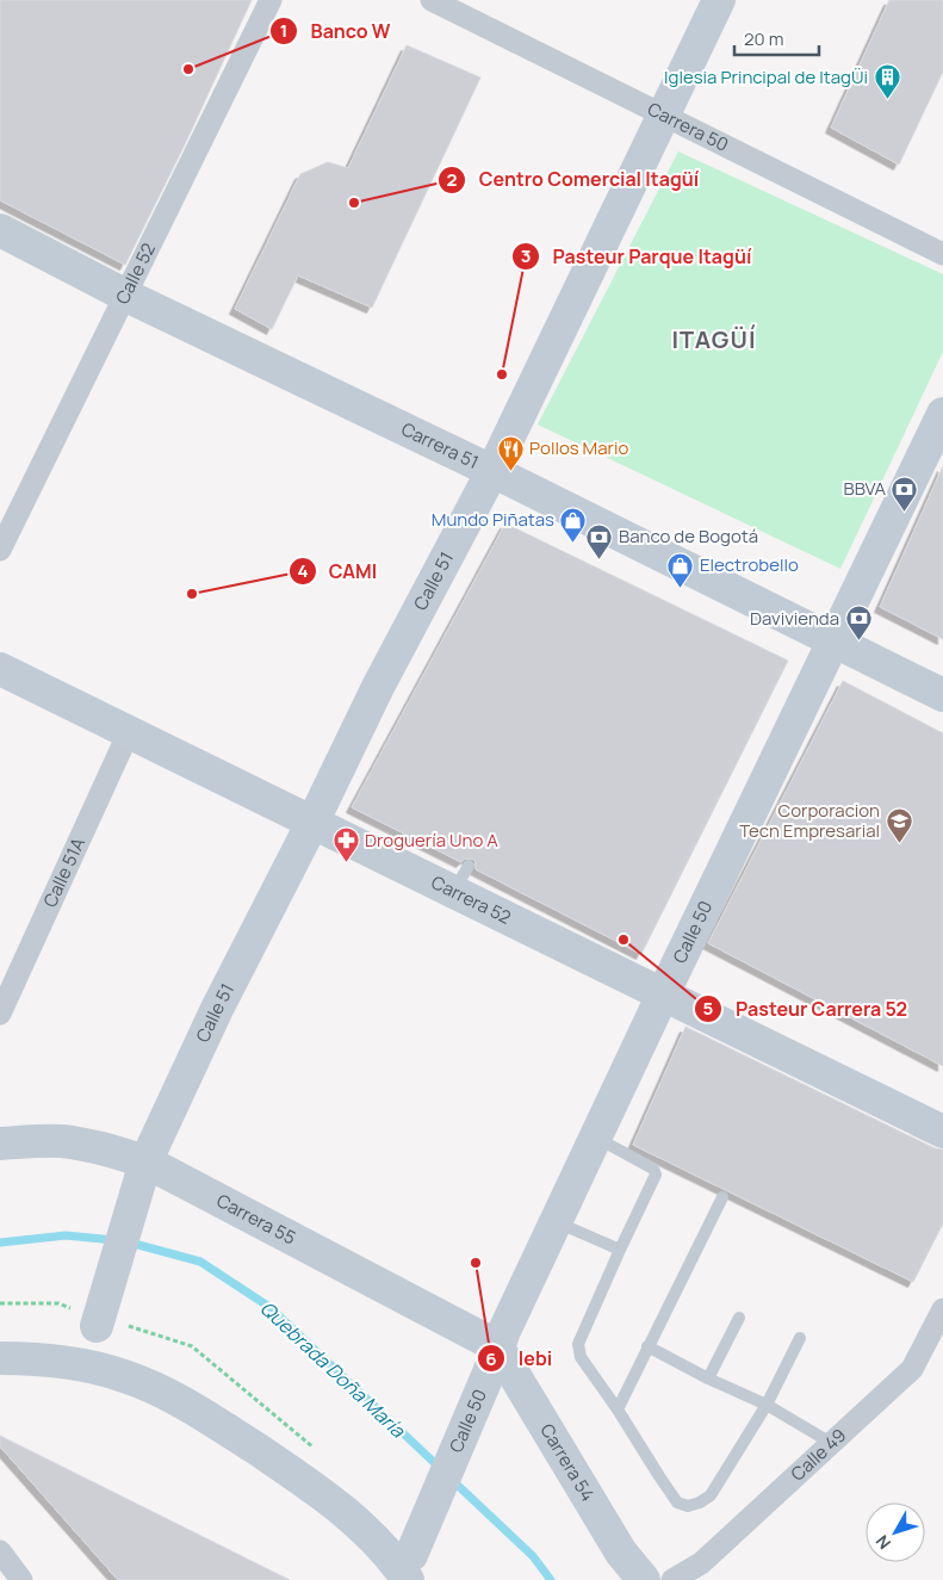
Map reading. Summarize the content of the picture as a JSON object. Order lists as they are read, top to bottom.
{
  "streets": {
    "street": [
      "Carrera 50",
      "Calle 52",
      "Carrera 51",
      "Calle 51",
      "Calle 51A",
      "Carrera 52",
      "Calle 50",
      "Carrera 55",
      "Calle 49",
      "Carrera 54"
    ]
  },
  "crossings": [
    ["Carrera 50", "Calle 51"],
    ["Calle 52", "Carrera 51"],
    ["Carrera 51", "Calle 51"],
    ["Carrera 51", "Calle 50"],
    ["Calle 51", "Carrera 52"],
    ["Calle 51", "Carrera 55"],
    ["Calle 51A", "Carrera 52"],
    ["Carrera 52", "Calle 50"],
    ["Calle 50", "Carrera 55"],
    ["Calle 50", "Carrera 54"],
    ["Carrera 55", "Carrera 54"],
    ["Calle 49", "Carrera 54"]
  ],
  "districts": ["ITAGÜÍ"],
  "water": ["Quebrada Doña María"],
  "places": {
    "other": [
      "Banco W",
      "Centro Comercial Itagüí",
      "Pasteur Parque Itagüí",
      "CAMI",
      "Pasteur Carrera 52",
      "Iebi"
    ],
    "building": ["Iglesia Principal de ItagÜi"],
    "restaurant": ["Pollos Mario"],
    "bank": ["BBVA", "Banco de Bogotá", "Davivienda"],
    "shop": ["Mundo Piñatas", "Electrobello"],
    "school or university": ["Corporacion Tecn Empresarial"],
    "pharmacy": ["Droguería Uno A"]
  },
  "scale_bar": "20 m",
  "north": "bottom left"
}
